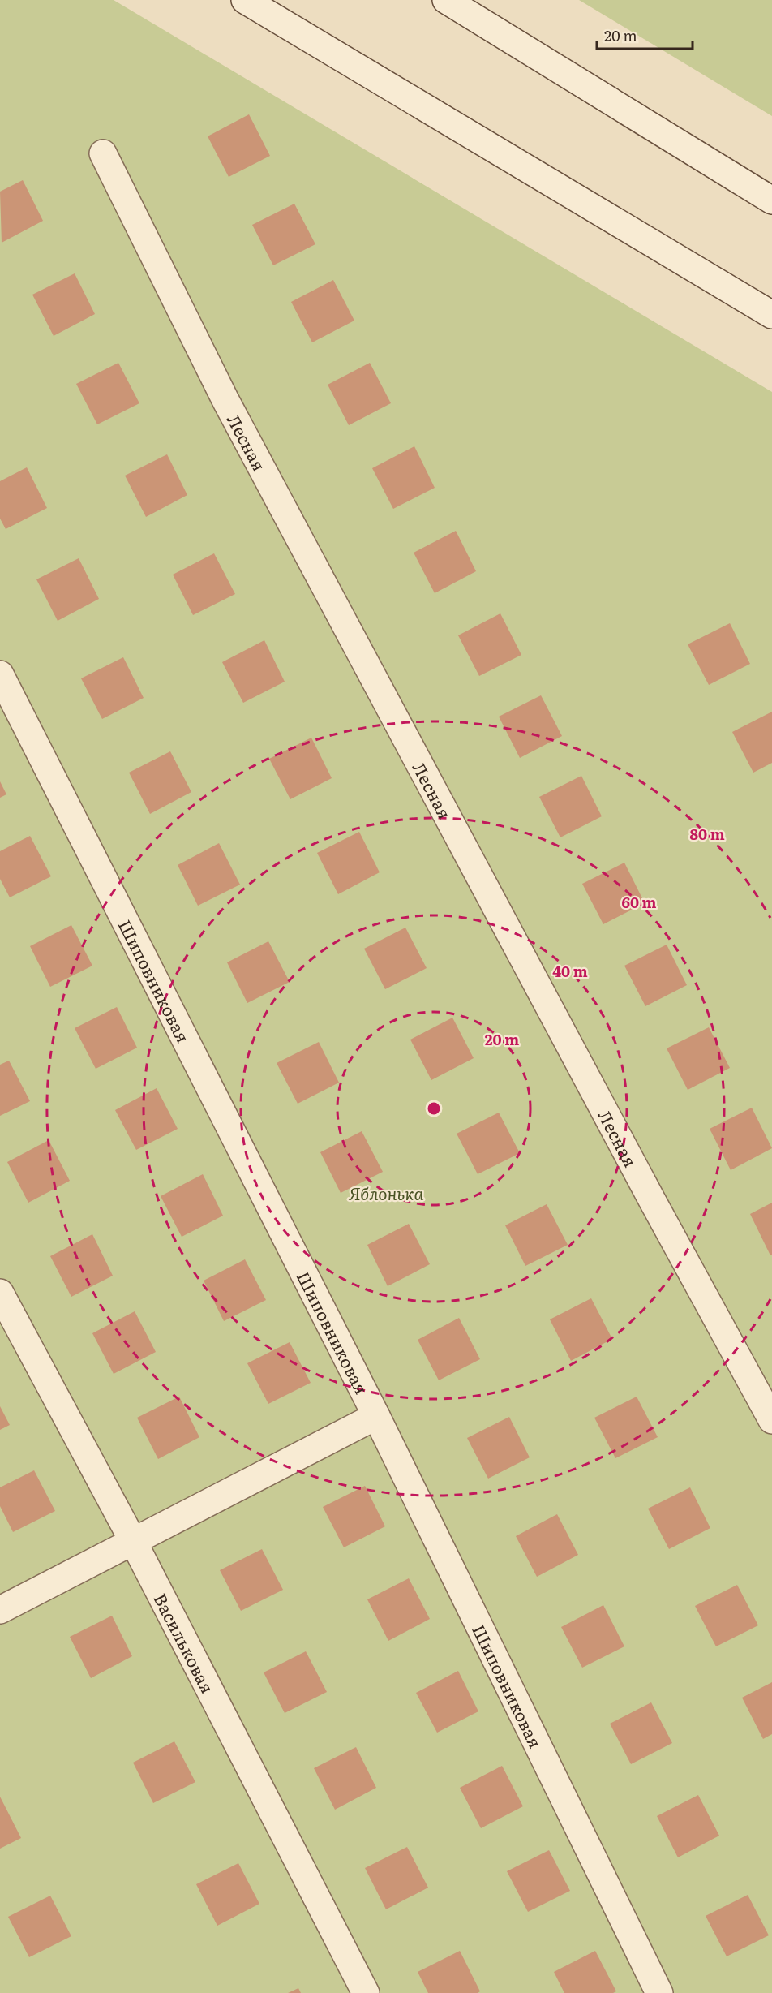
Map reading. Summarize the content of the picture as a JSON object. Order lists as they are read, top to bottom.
{
  "streets": {
    "street": ["Лесная", "Шиповниковая", "Васильковая"]
  },
  "parks": ["Яблонька"],
  "scale_bar": "20 m",
  "rings": [
    "80 m",
    "60 m",
    "40 m",
    "20 m"
  ]
}
